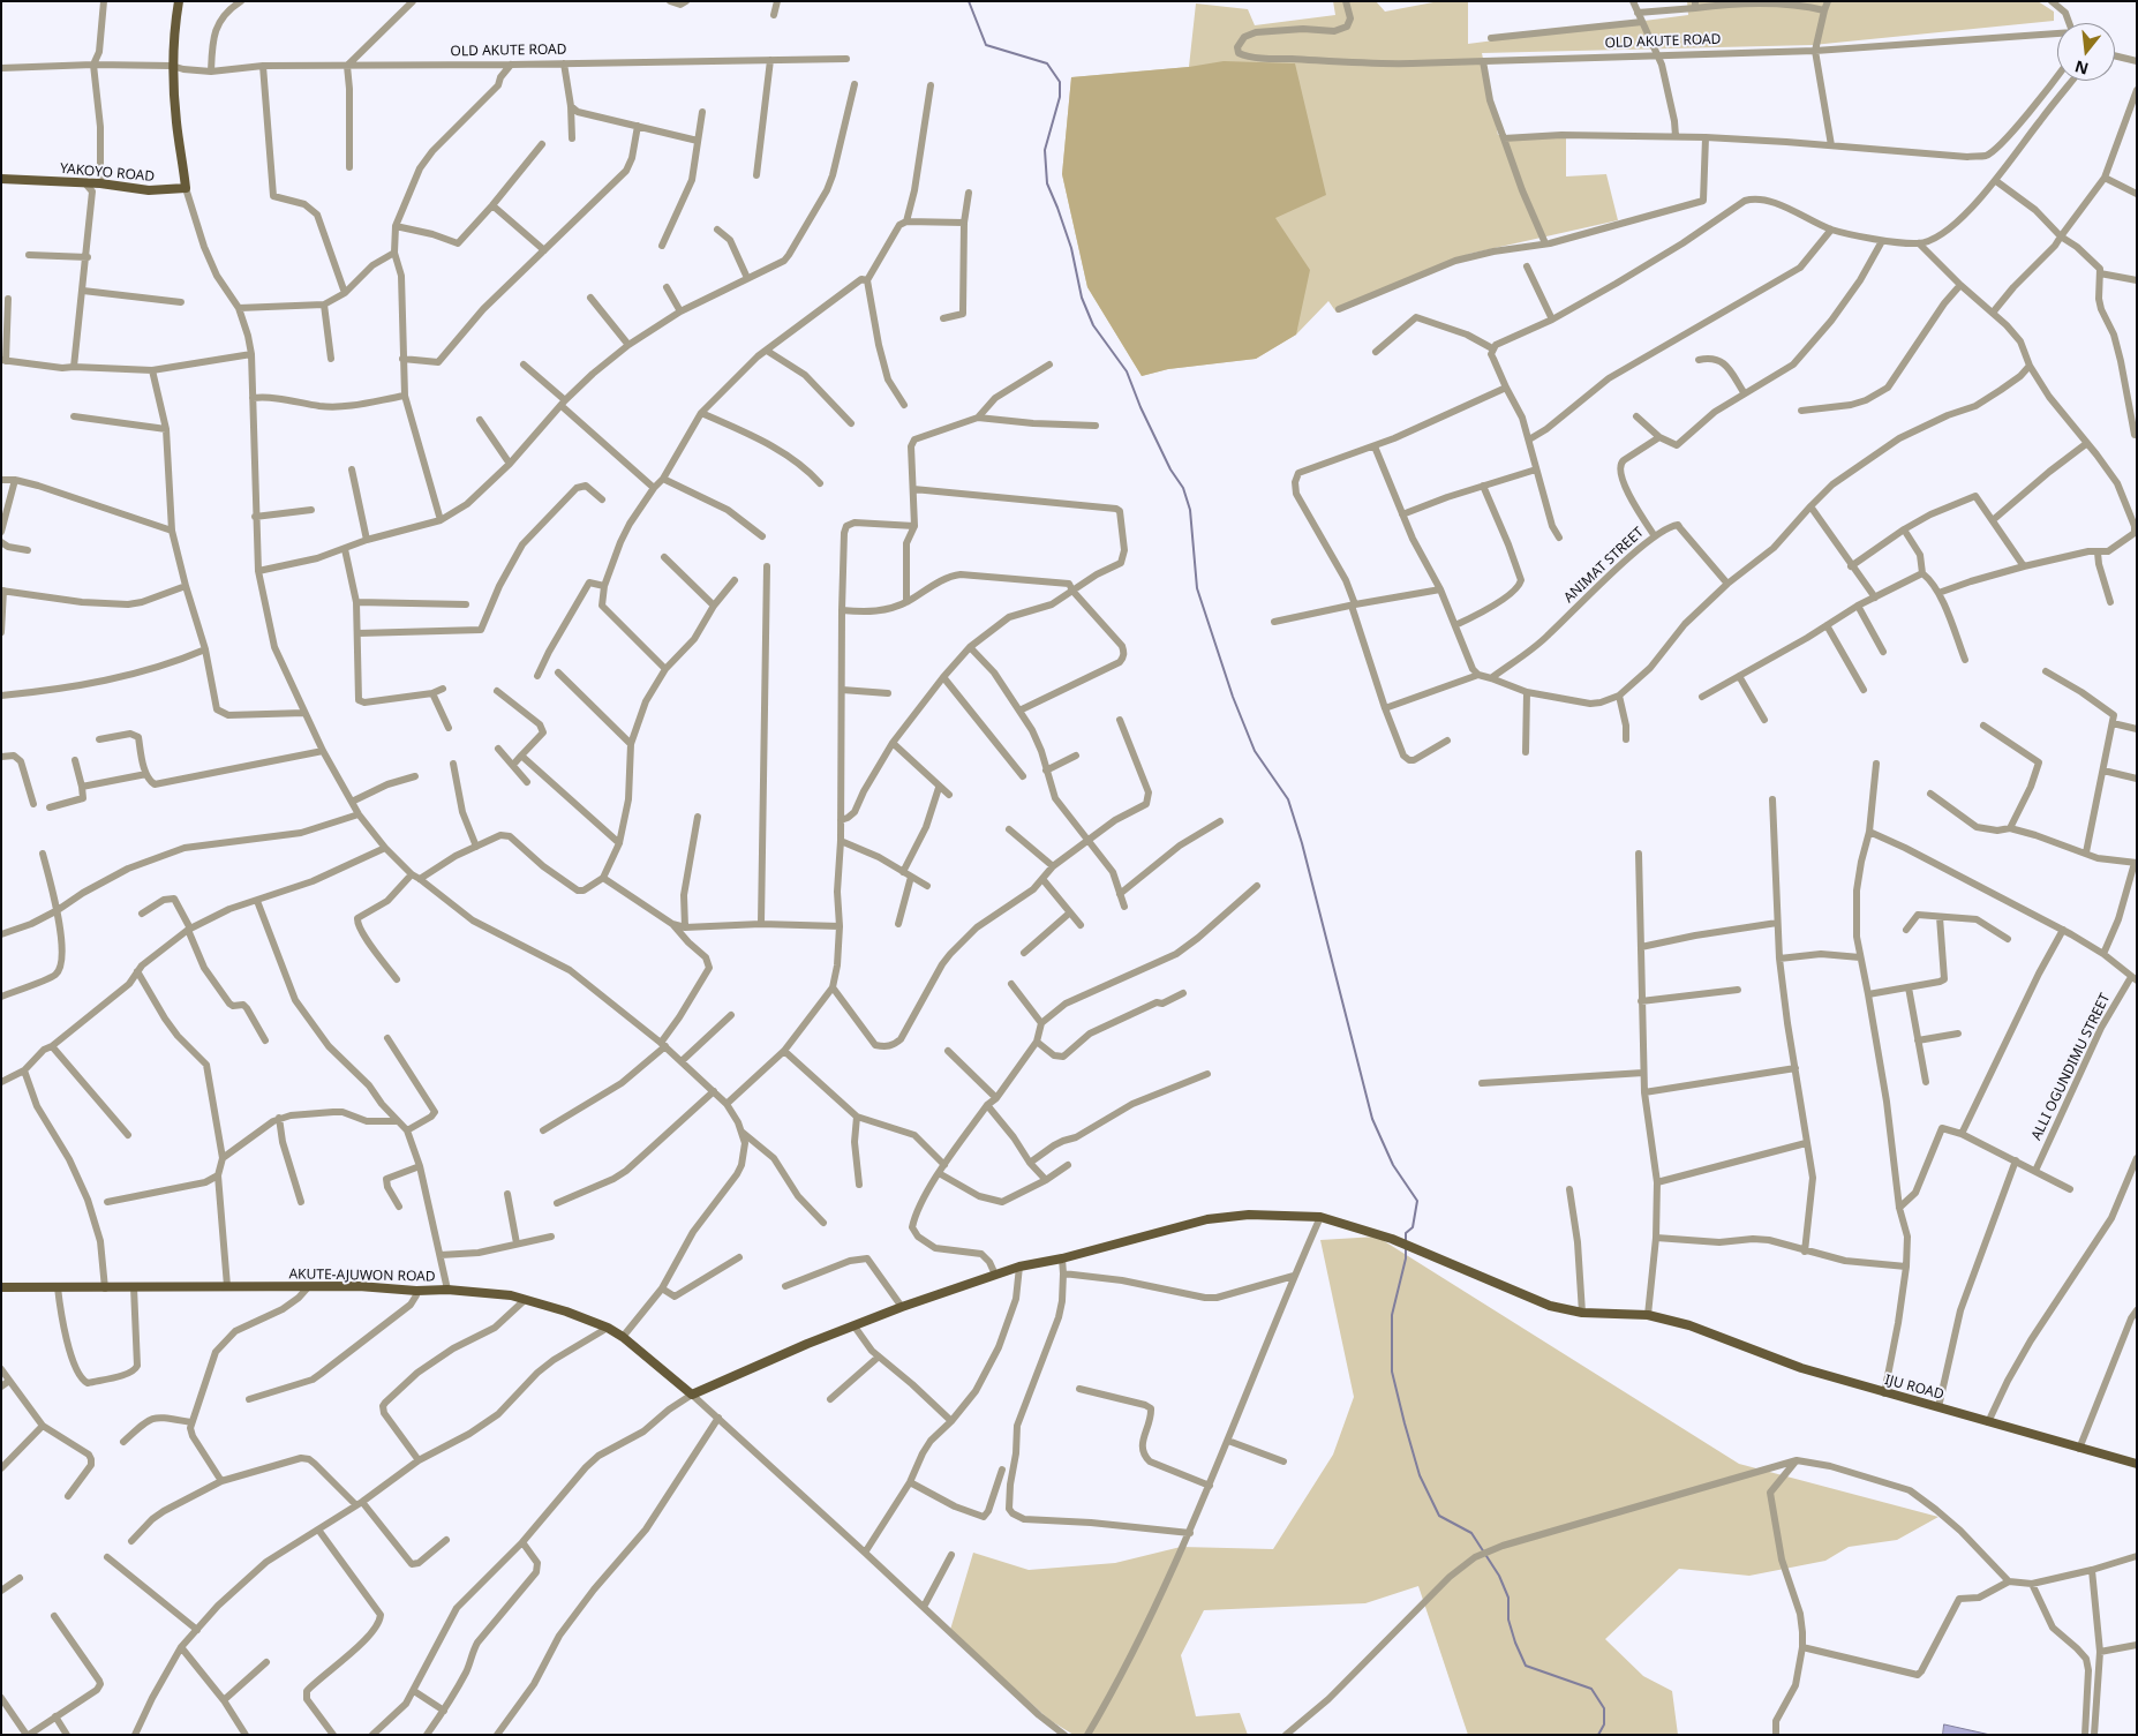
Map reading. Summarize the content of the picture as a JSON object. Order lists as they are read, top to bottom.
{
  "streets": {
    "main road": ["YAKOYO ROAD", "AKUTE-AJUWON ROAD", "IJU ROAD"],
    "street": ["OLD AKUTE ROAD", "ANIMAT STREET", "ALLI OGUNDIMU STREET"]
  },
  "crossings": [
    ["AKUTE-AJUWON ROAD", "IJU ROAD"]
  ],
  "north": "bottom"
}
